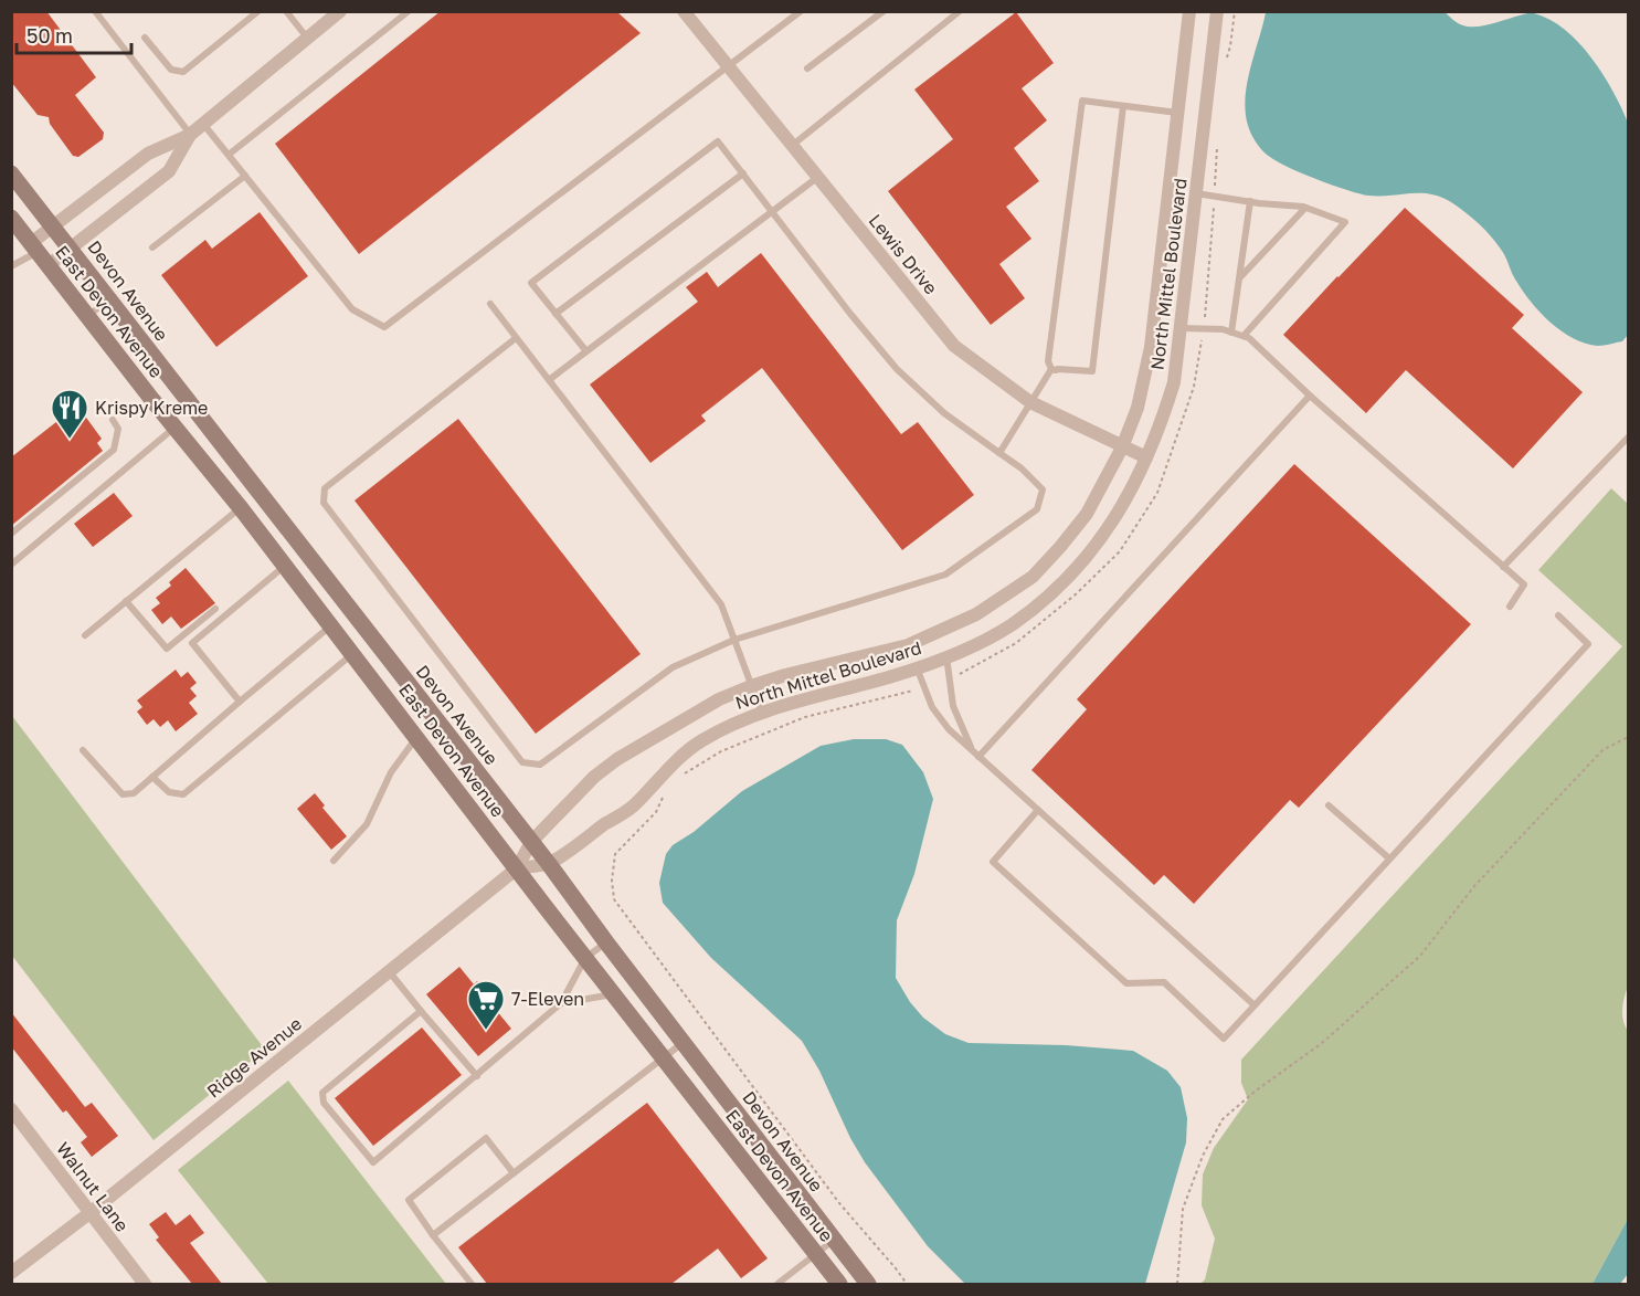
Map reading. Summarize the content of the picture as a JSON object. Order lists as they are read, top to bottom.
{
  "streets": {
    "main road": ["Devon Avenue", "East Devon Avenue"],
    "street": [
      "Lewis Drive",
      "North Mittel Boulevard",
      "Ridge Avenue",
      "Walnut Lane"
    ]
  },
  "crossings": [
    ["Lewis Drive", "North Mittel Boulevard"],
    ["North Mittel Boulevard", "Devon Avenue"],
    ["North Mittel Boulevard", "East Devon Avenue"],
    ["North Mittel Boulevard", "Ridge Avenue"],
    ["East Devon Avenue", "Ridge Avenue"],
    ["Ridge Avenue", "Walnut Lane"]
  ],
  "places": {
    "restaurant": ["Krispy Kreme"],
    "supermarket": ["7-Eleven"]
  },
  "scale_bar": "50 m"
}
